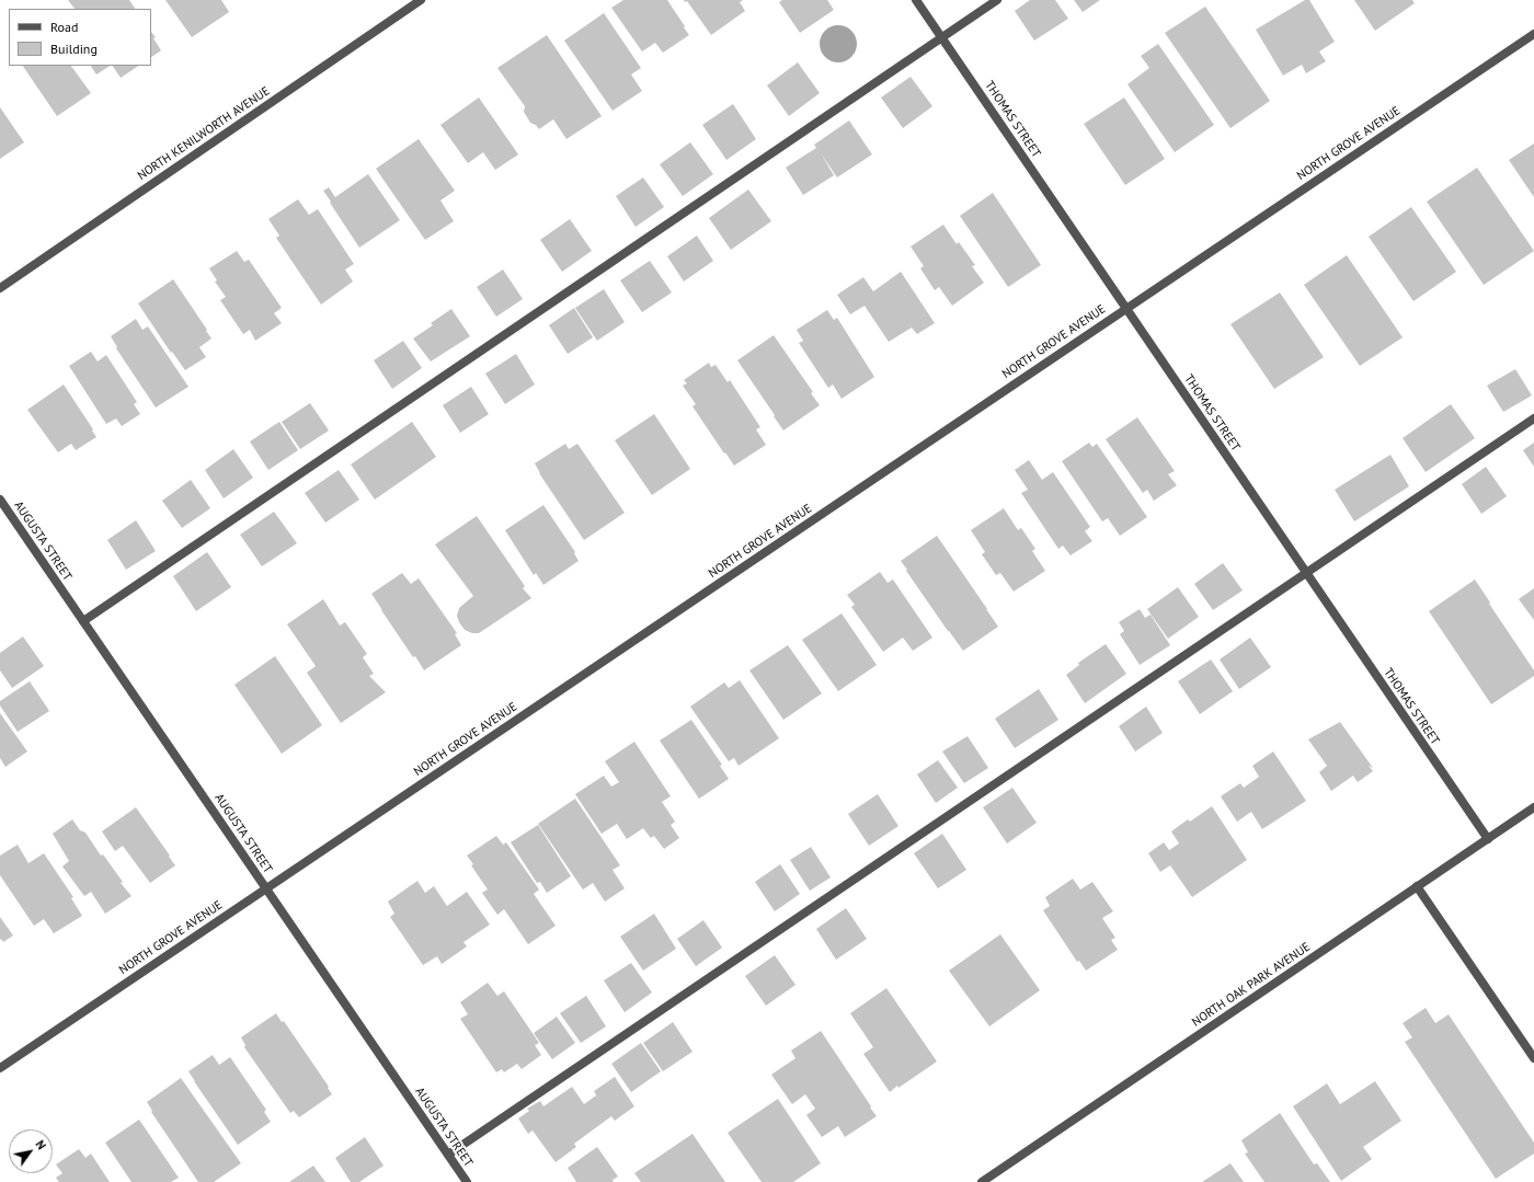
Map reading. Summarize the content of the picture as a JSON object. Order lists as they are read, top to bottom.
{
  "streets": {
    "street": [
      "THOMAS STREET",
      "NORTH KENILWORTH AVENUE",
      "NORTH GROVE AVENUE",
      "AUGUSTA STREET",
      "NORTH OAK PARK AVENUE"
    ]
  },
  "crossings": [
    ["THOMAS STREET", "NORTH GROVE AVENUE"],
    ["THOMAS STREET", "NORTH OAK PARK AVENUE"],
    ["NORTH GROVE AVENUE", "AUGUSTA STREET"]
  ],
  "legend": ["Road", "Building"],
  "north": "top right"
}
